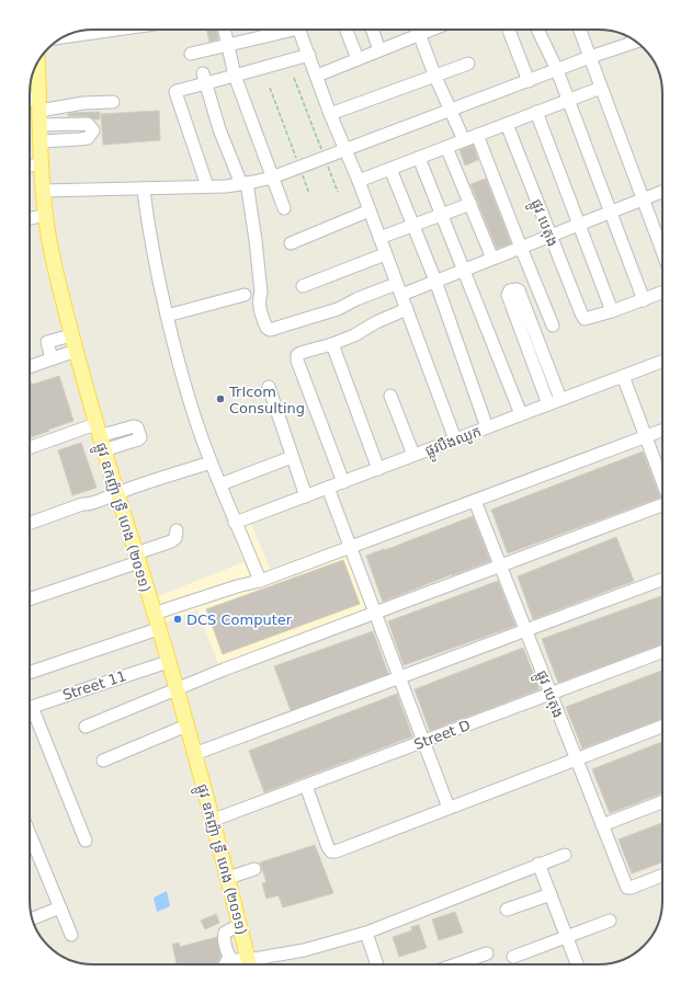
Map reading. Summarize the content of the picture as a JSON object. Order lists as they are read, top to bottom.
{
  "streets": {
    "main road": ["ផ្លូវ ឧកញ៉ា ទ្រី ហេង (២០១១)"],
    "street": [
      "ផ្លូវ បេតុង",
      "ផ្លូវបឹងឈូក",
      "Street 11",
      "Street D"
    ]
  },
  "crossings": [
    ["ផ្លូវ បេតុង", "Street D"],
    ["ផ្លូវ ឧកញ៉ា ទ្រី ហេង (២០១១)", "Street 11"],
    ["ផ្លូវ ឧកញ៉ា ទ្រី ហេង (២០១១)", "Street D"]
  ],
  "places": ["TrIcom Consulting", "DCS Computer"]
}
